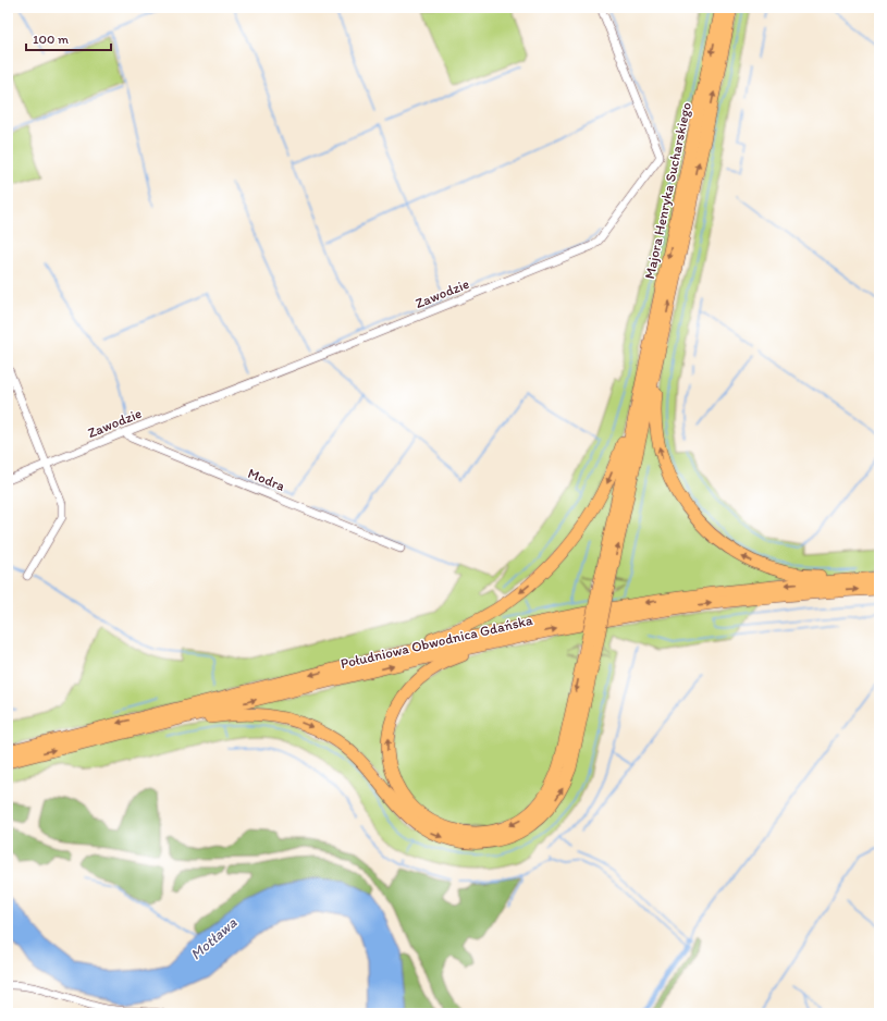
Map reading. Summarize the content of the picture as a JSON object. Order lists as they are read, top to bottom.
{
  "streets": {
    "highway": ["Majora Henryka Sucharskiego", "Południowa Obwodnica Gdańska"],
    "street": ["Zawodzie", "Modra"]
  },
  "crossings": [
    ["Zawodzie", "Modra"]
  ],
  "water": ["Motława"],
  "scale_bar": "100 m"
}
